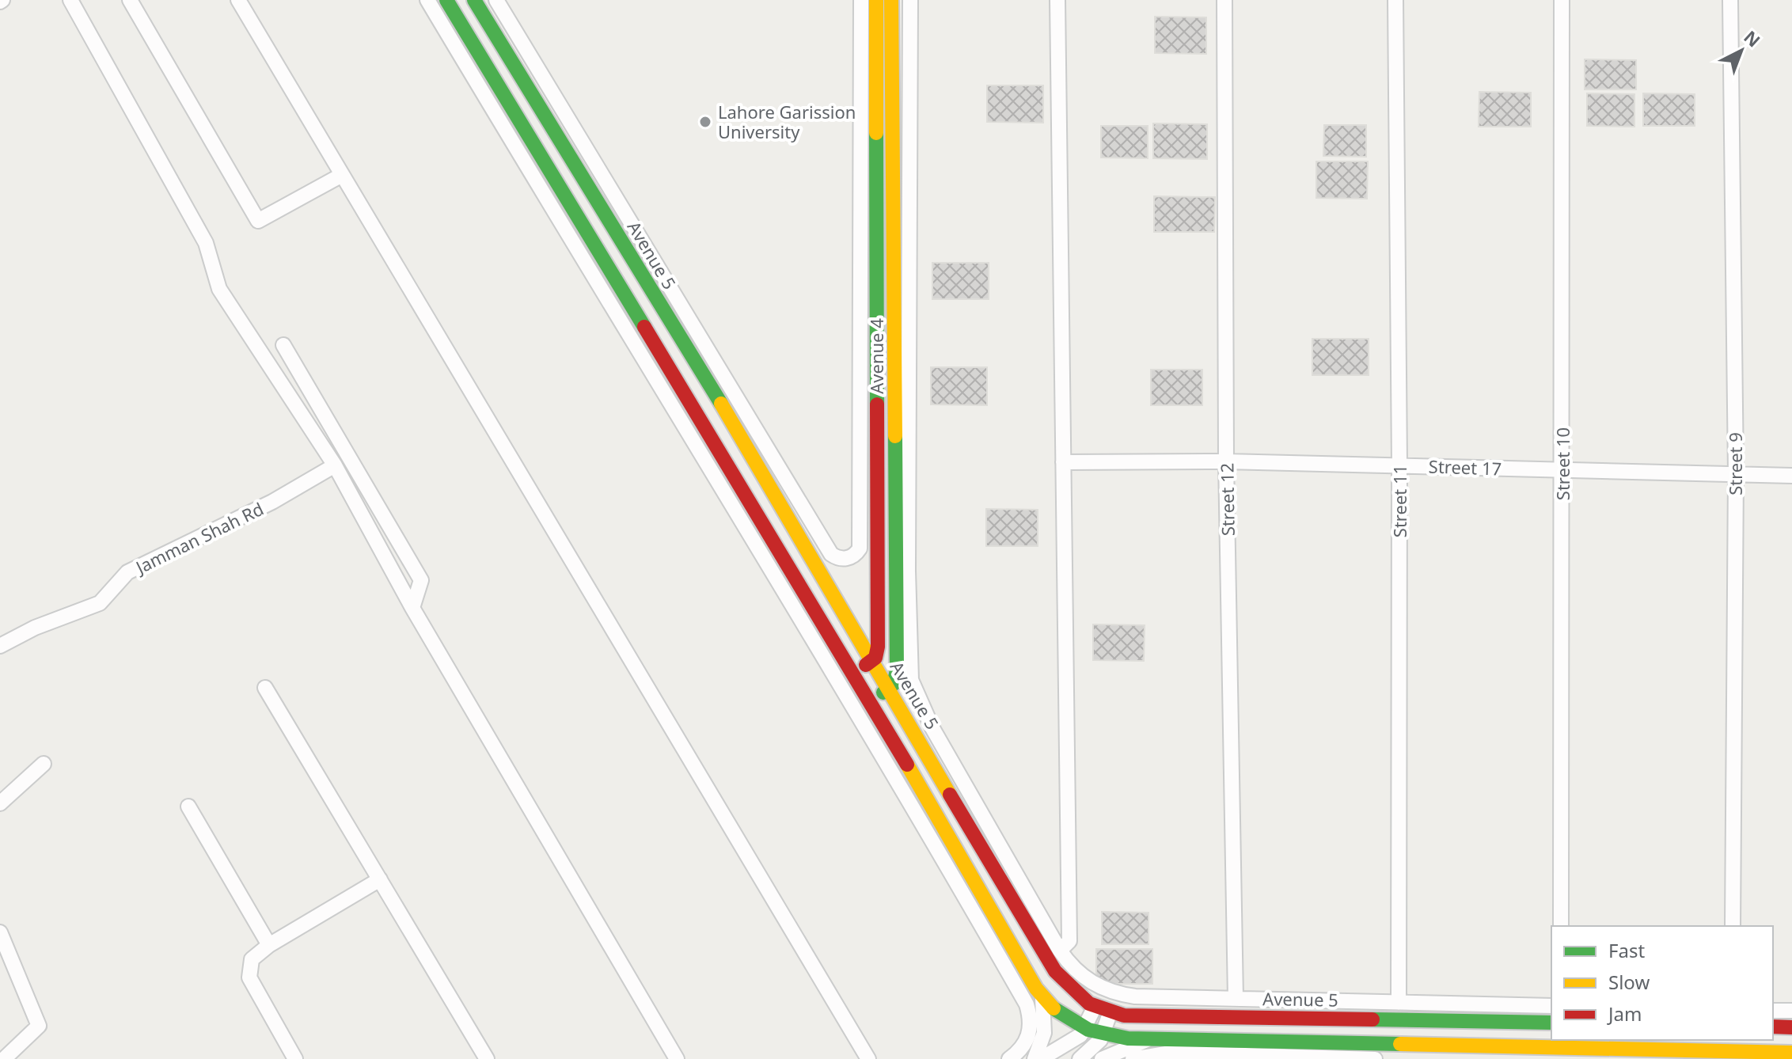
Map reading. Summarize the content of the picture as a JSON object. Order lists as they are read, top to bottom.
{
  "streets": {
    "main road": ["Avenue 5", "Avenue 4"],
    "street": [
      "Street 10",
      "Street 9",
      "Street 17",
      "Street 12",
      "Street 11",
      "Jamman Shah Rd"
    ]
  },
  "crossings": [
    ["Avenue 5", "Avenue 4"],
    ["Street 10", "Street 17"],
    ["Street 9", "Street 17"],
    ["Street 17", "Street 12"],
    ["Street 17", "Street 11"]
  ],
  "places": ["Lahore Garission University"],
  "legend": ["Fast", "Slow", "Jam"],
  "north": "top right"
}
